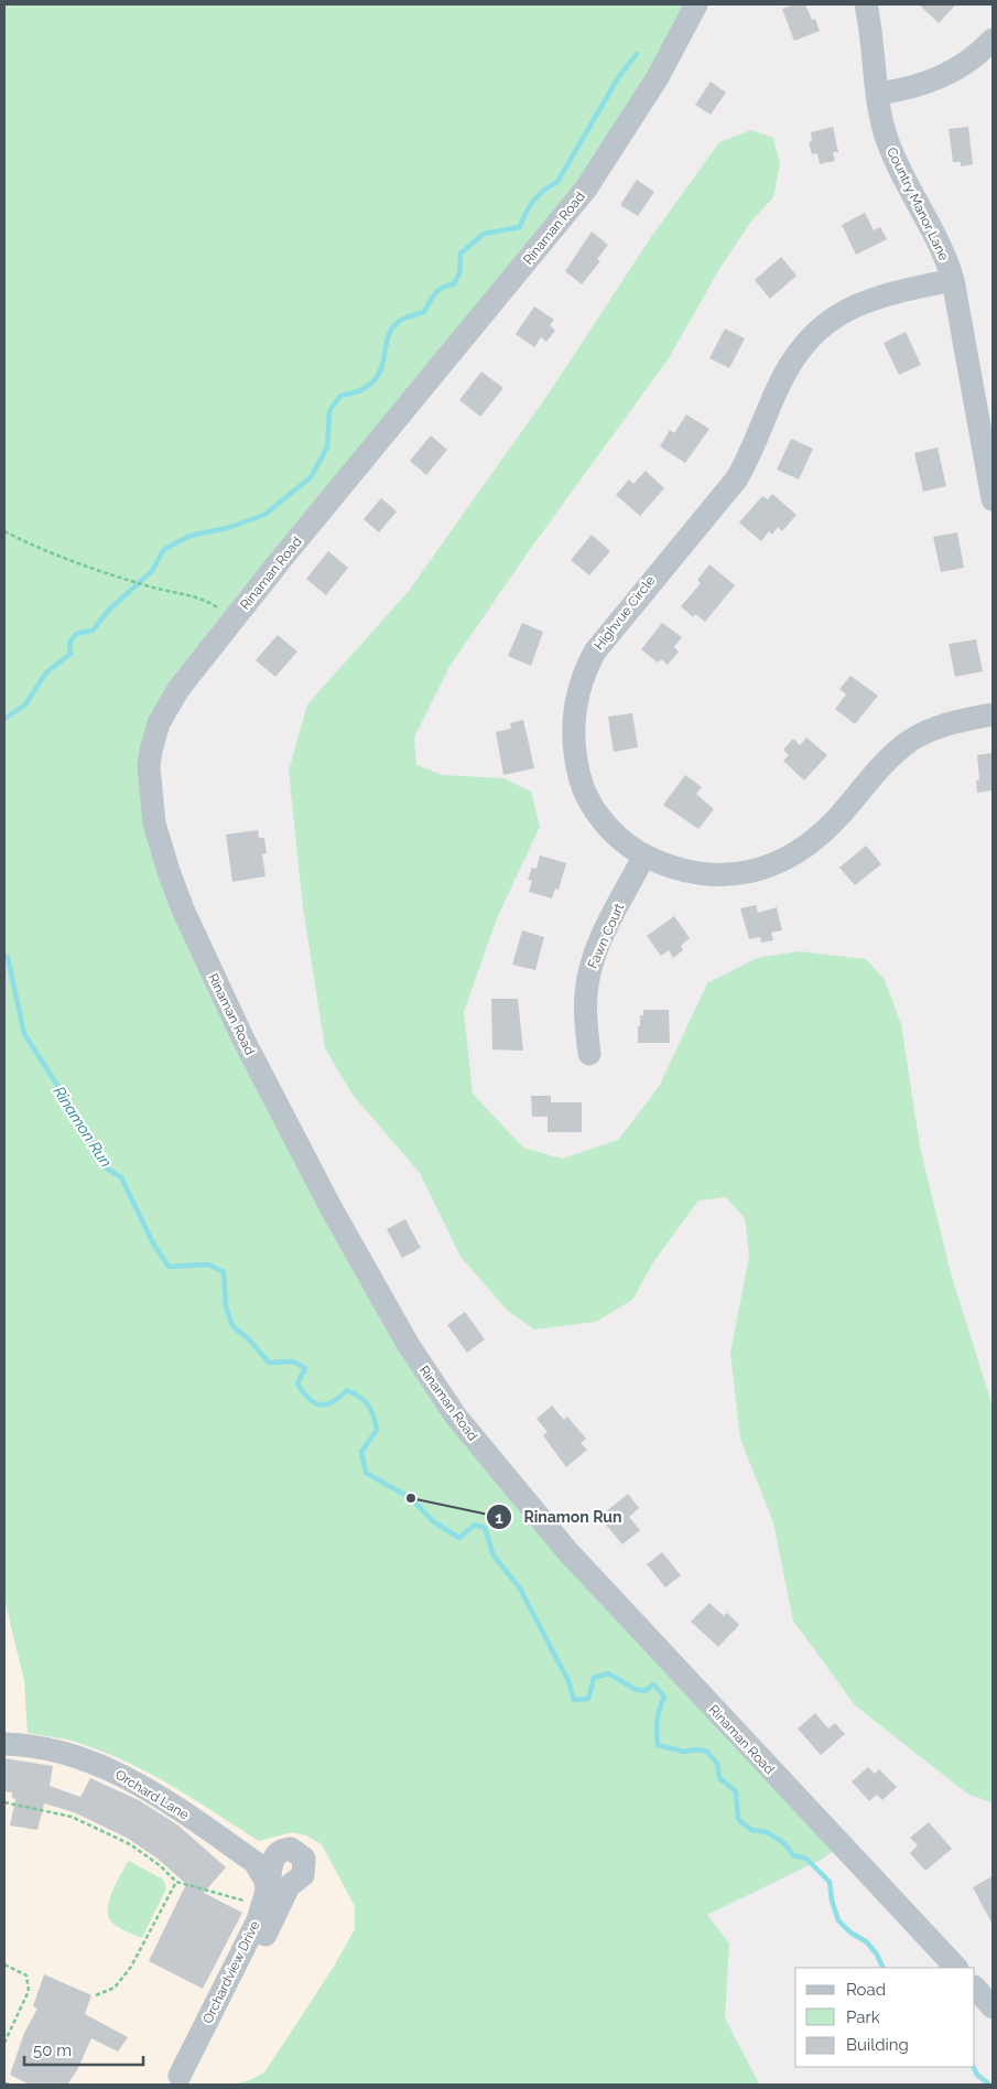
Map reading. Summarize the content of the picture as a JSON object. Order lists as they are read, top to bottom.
{
  "streets": {
    "street": [
      "Country Manor Lane",
      "Rinaman Road",
      "Highvue Circle",
      "Fawn Court",
      "Orchard Lane",
      "Orchardview Drive"
    ]
  },
  "crossings": [
    ["Country Manor Lane", "Highvue Circle"],
    ["Highvue Circle", "Fawn Court"],
    ["Orchard Lane", "Orchardview Drive"]
  ],
  "water": ["Rinamon Run"],
  "places": ["Rinamon Run"],
  "legend": ["Road", "Park", "Building"],
  "scale_bar": "50 m"
}
